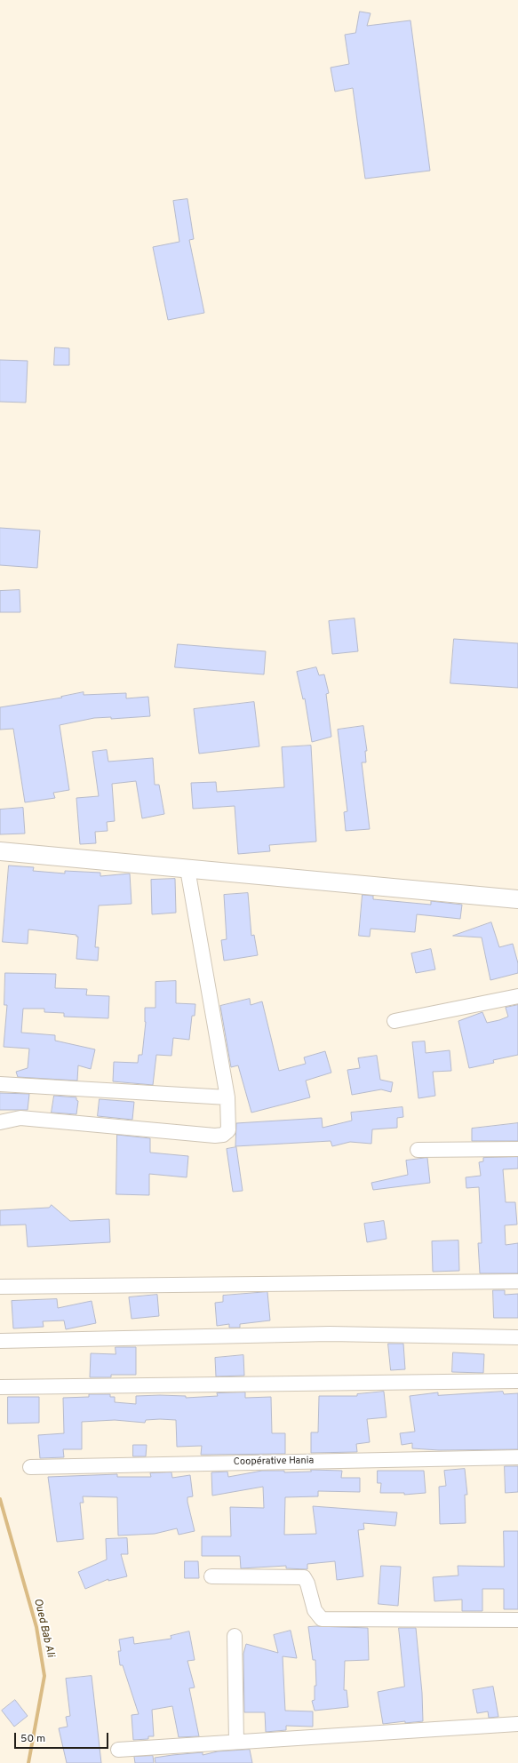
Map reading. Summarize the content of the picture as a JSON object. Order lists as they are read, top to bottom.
{
  "streets": {
    "street": ["Coopérative Hania"]
  },
  "water": ["Oued Bab Ali"],
  "scale_bar": "50 m"
}
